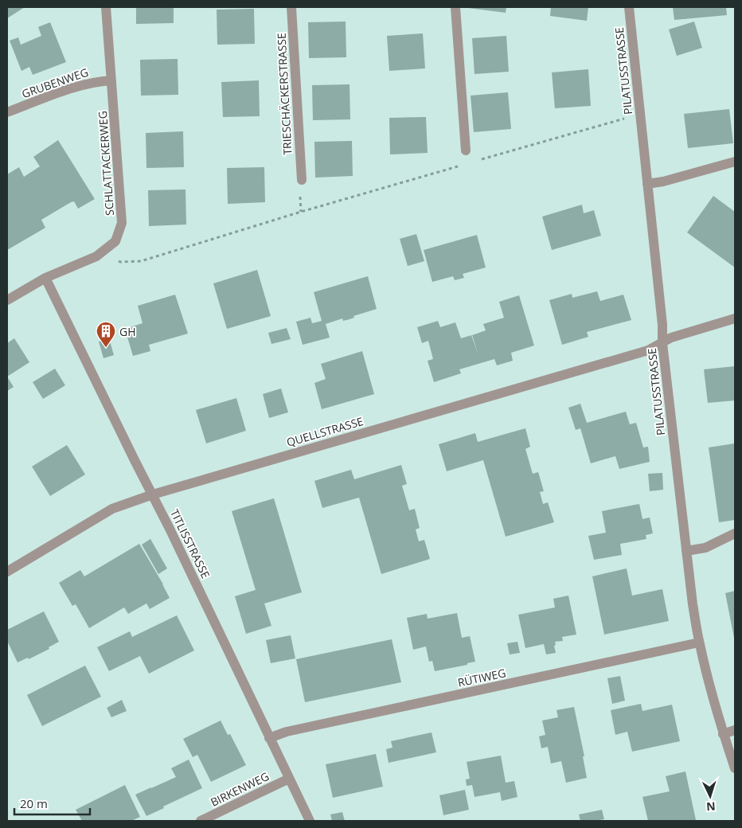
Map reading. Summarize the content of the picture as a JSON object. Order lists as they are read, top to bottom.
{
  "streets": {
    "street": [
      "PILATUSSTRASSE",
      "GRUBENWEG",
      "TRIESCHÄCKERSTRASSE",
      "SCHLATTACKERWEG",
      "QUELLSTRASSE",
      "TITLISSTRASSE",
      "RÜTIWEG",
      "BIRKENWEG"
    ]
  },
  "crossings": [
    ["PILATUSSTRASSE", "QUELLSTRASSE"],
    ["PILATUSSTRASSE", "RÜTIWEG"],
    ["GRUBENWEG", "SCHLATTACKERWEG"],
    ["SCHLATTACKERWEG", "TITLISSTRASSE"],
    ["QUELLSTRASSE", "TITLISSTRASSE"],
    ["TITLISSTRASSE", "RÜTIWEG"],
    ["TITLISSTRASSE", "BIRKENWEG"]
  ],
  "places": {
    "building": ["GH"]
  },
  "scale_bar": "20 m",
  "north": "bottom"
}
